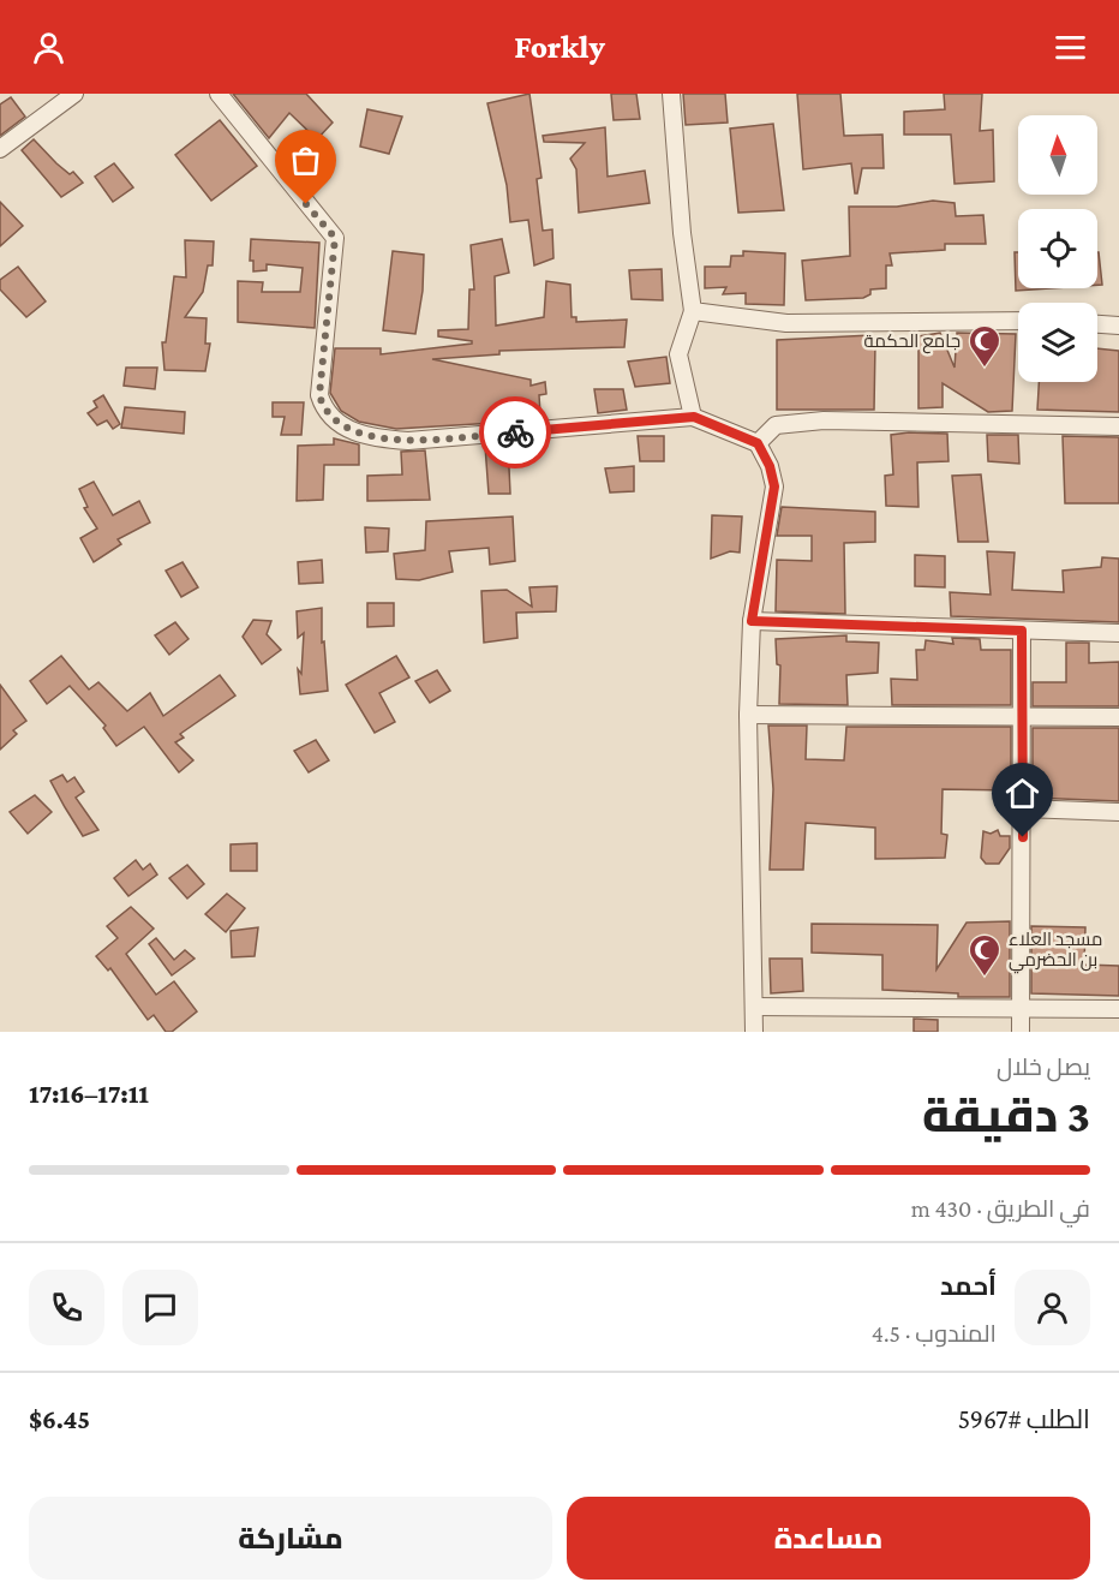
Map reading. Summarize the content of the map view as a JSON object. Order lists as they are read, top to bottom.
{
  "places": {
    "mosque": ["جامع الحكمة", "مسجد العلاء بن الحضرمي"]
  },
  "north": "top",
  "page": {
    "header": "Forkly",
    "heading": ["3 دقيقة", "يصل خلال", "17:11–17:16"],
    "panel": [
      "أحمد",
      "المندوب · 4.5",
      "الطلب #5967",
      "$6.45"
    ],
    "bar": "في الطريق · 430 m",
    "buttons": ["مساعدة", "مشاركة"]
  }
}
